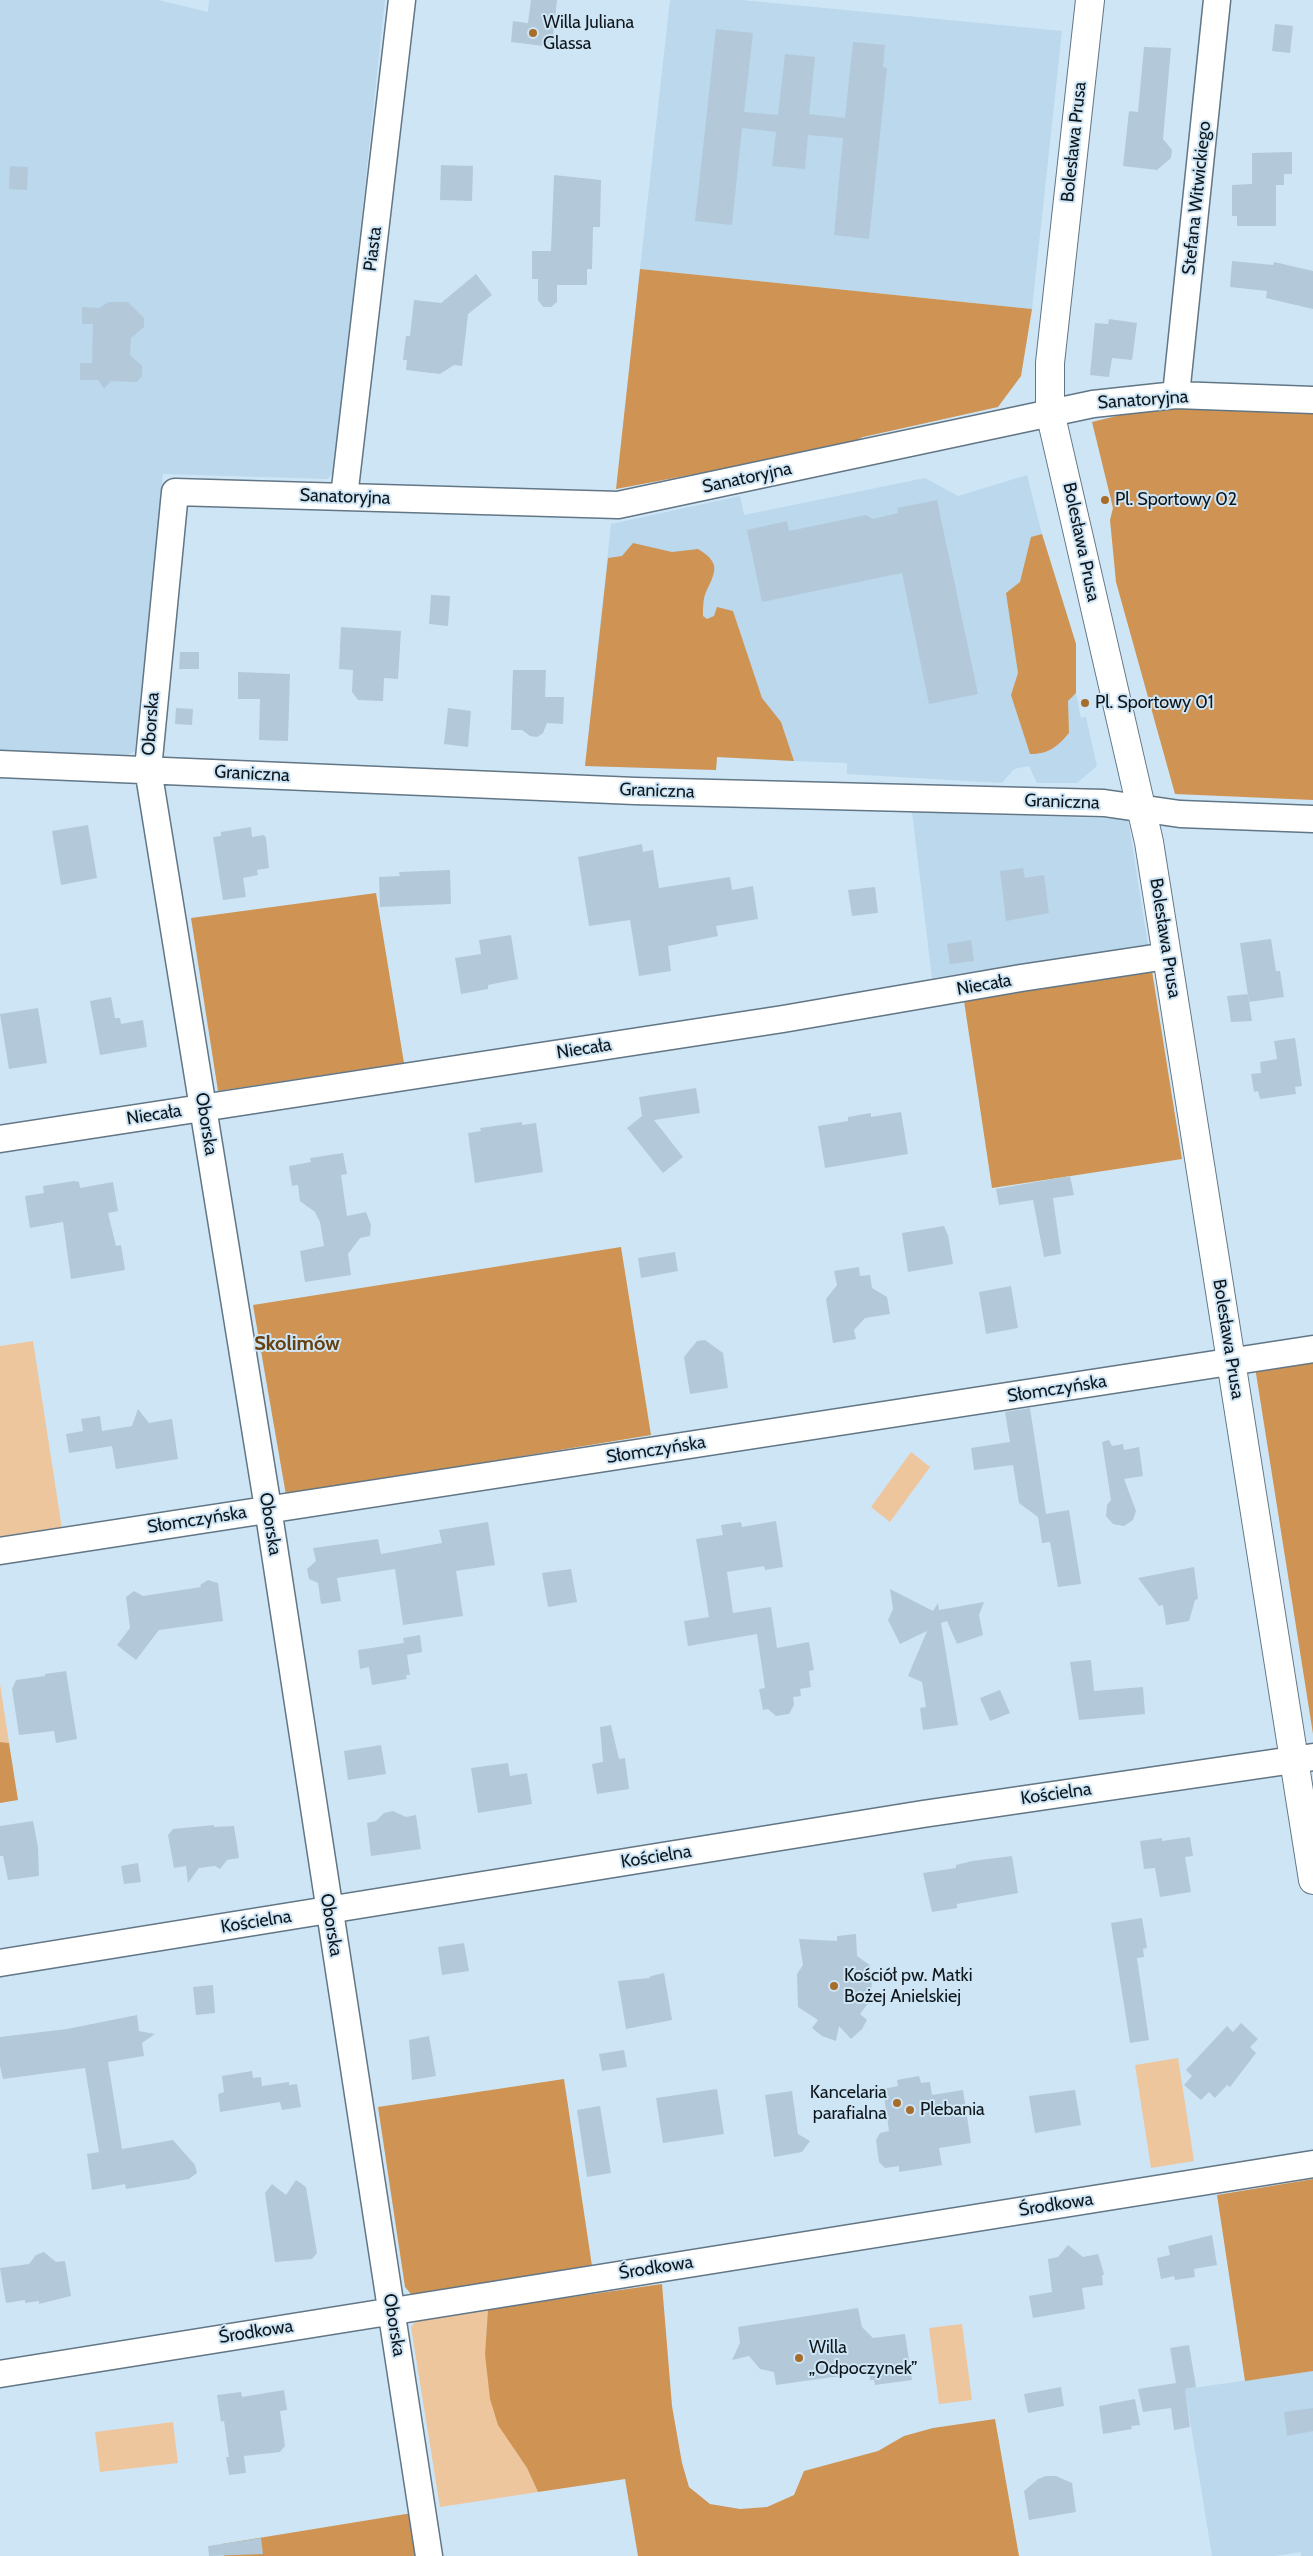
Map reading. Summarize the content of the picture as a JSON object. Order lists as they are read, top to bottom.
{
  "streets": {
    "street": [
      "Bolesława Prusa",
      "Stefana Witwickiego",
      "Piasta",
      "Sanatoryjna",
      "Oborska",
      "Graniczna",
      "Niecała",
      "Słomczyńska",
      "Kościelna",
      "Środkowa"
    ]
  },
  "crossings": [
    ["Bolesława Prusa", "Sanatoryjna"],
    ["Bolesława Prusa", "Graniczna"],
    ["Bolesława Prusa", "Niecała"],
    ["Bolesława Prusa", "Słomczyńska"],
    ["Bolesława Prusa", "Kościelna"],
    ["Stefana Witwickiego", "Sanatoryjna"],
    ["Piasta", "Sanatoryjna"],
    ["Sanatoryjna", "Oborska"],
    ["Oborska", "Graniczna"],
    ["Oborska", "Niecała"],
    ["Oborska", "Słomczyńska"],
    ["Oborska", "Kościelna"],
    ["Oborska", "Środkowa"]
  ],
  "districts": ["Skolimów"],
  "places": [
    "Willa Juliana Glassa",
    "Pl. Sportowy 02",
    "Pl. Sportowy 01",
    "Kościół pw. Matki Bożej Anielskiej",
    "Kancelaria parafialna",
    "Plebania",
    "Willa „Odpoczynek”"
  ]
}
